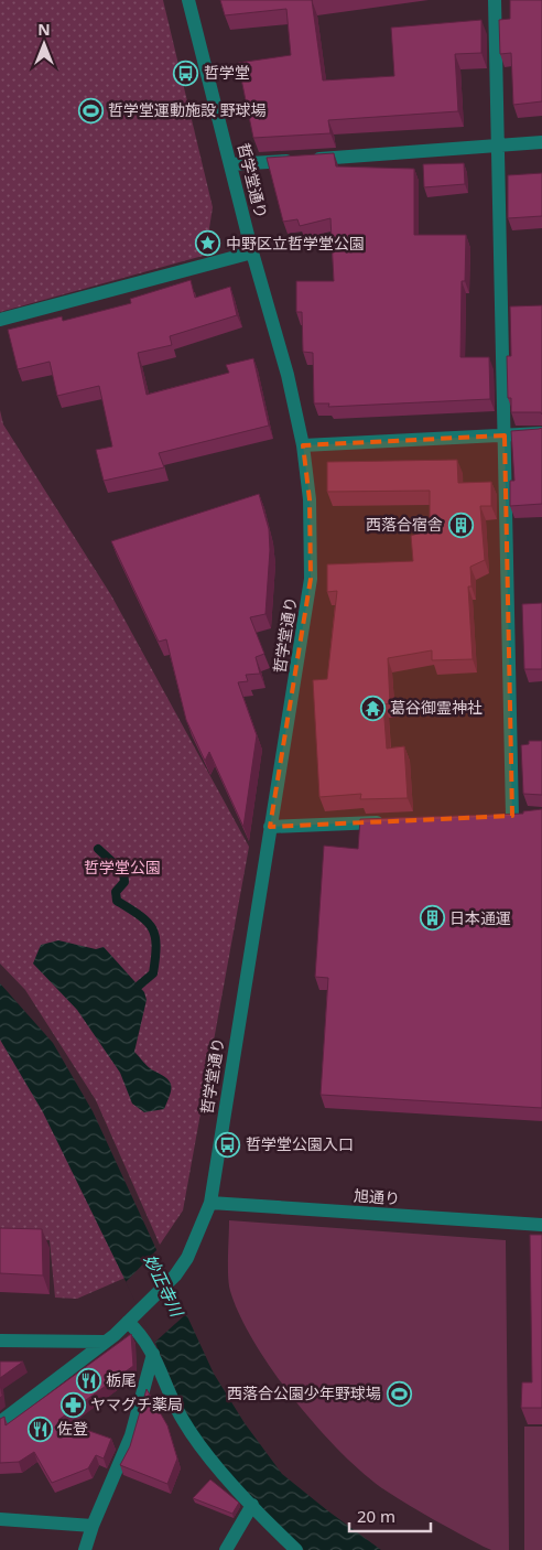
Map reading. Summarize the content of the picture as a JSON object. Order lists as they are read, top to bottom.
{
  "streets": {
    "street": ["哲学堂通り", "旭通り"]
  },
  "crossings": [
    ["哲学堂通り", "旭通り"]
  ],
  "water": ["妙正寺川"],
  "parks": ["哲学堂公園"],
  "places": {
    "bus stop": ["哲学堂", "哲学堂公園入口"],
    "sports": ["哲学堂運動施設 野球場", "西落合公園少年野球場"],
    "place": ["中野区立哲学堂公園"],
    "building": ["西落合宿舎", "日本通運"],
    "temple": ["葛谷御霊神社"],
    "restaurant": ["栃尾", "佐登"],
    "pharmacy": ["ヤマグチ薬局"]
  },
  "scale_bar": "20 m",
  "north": "top"
}
